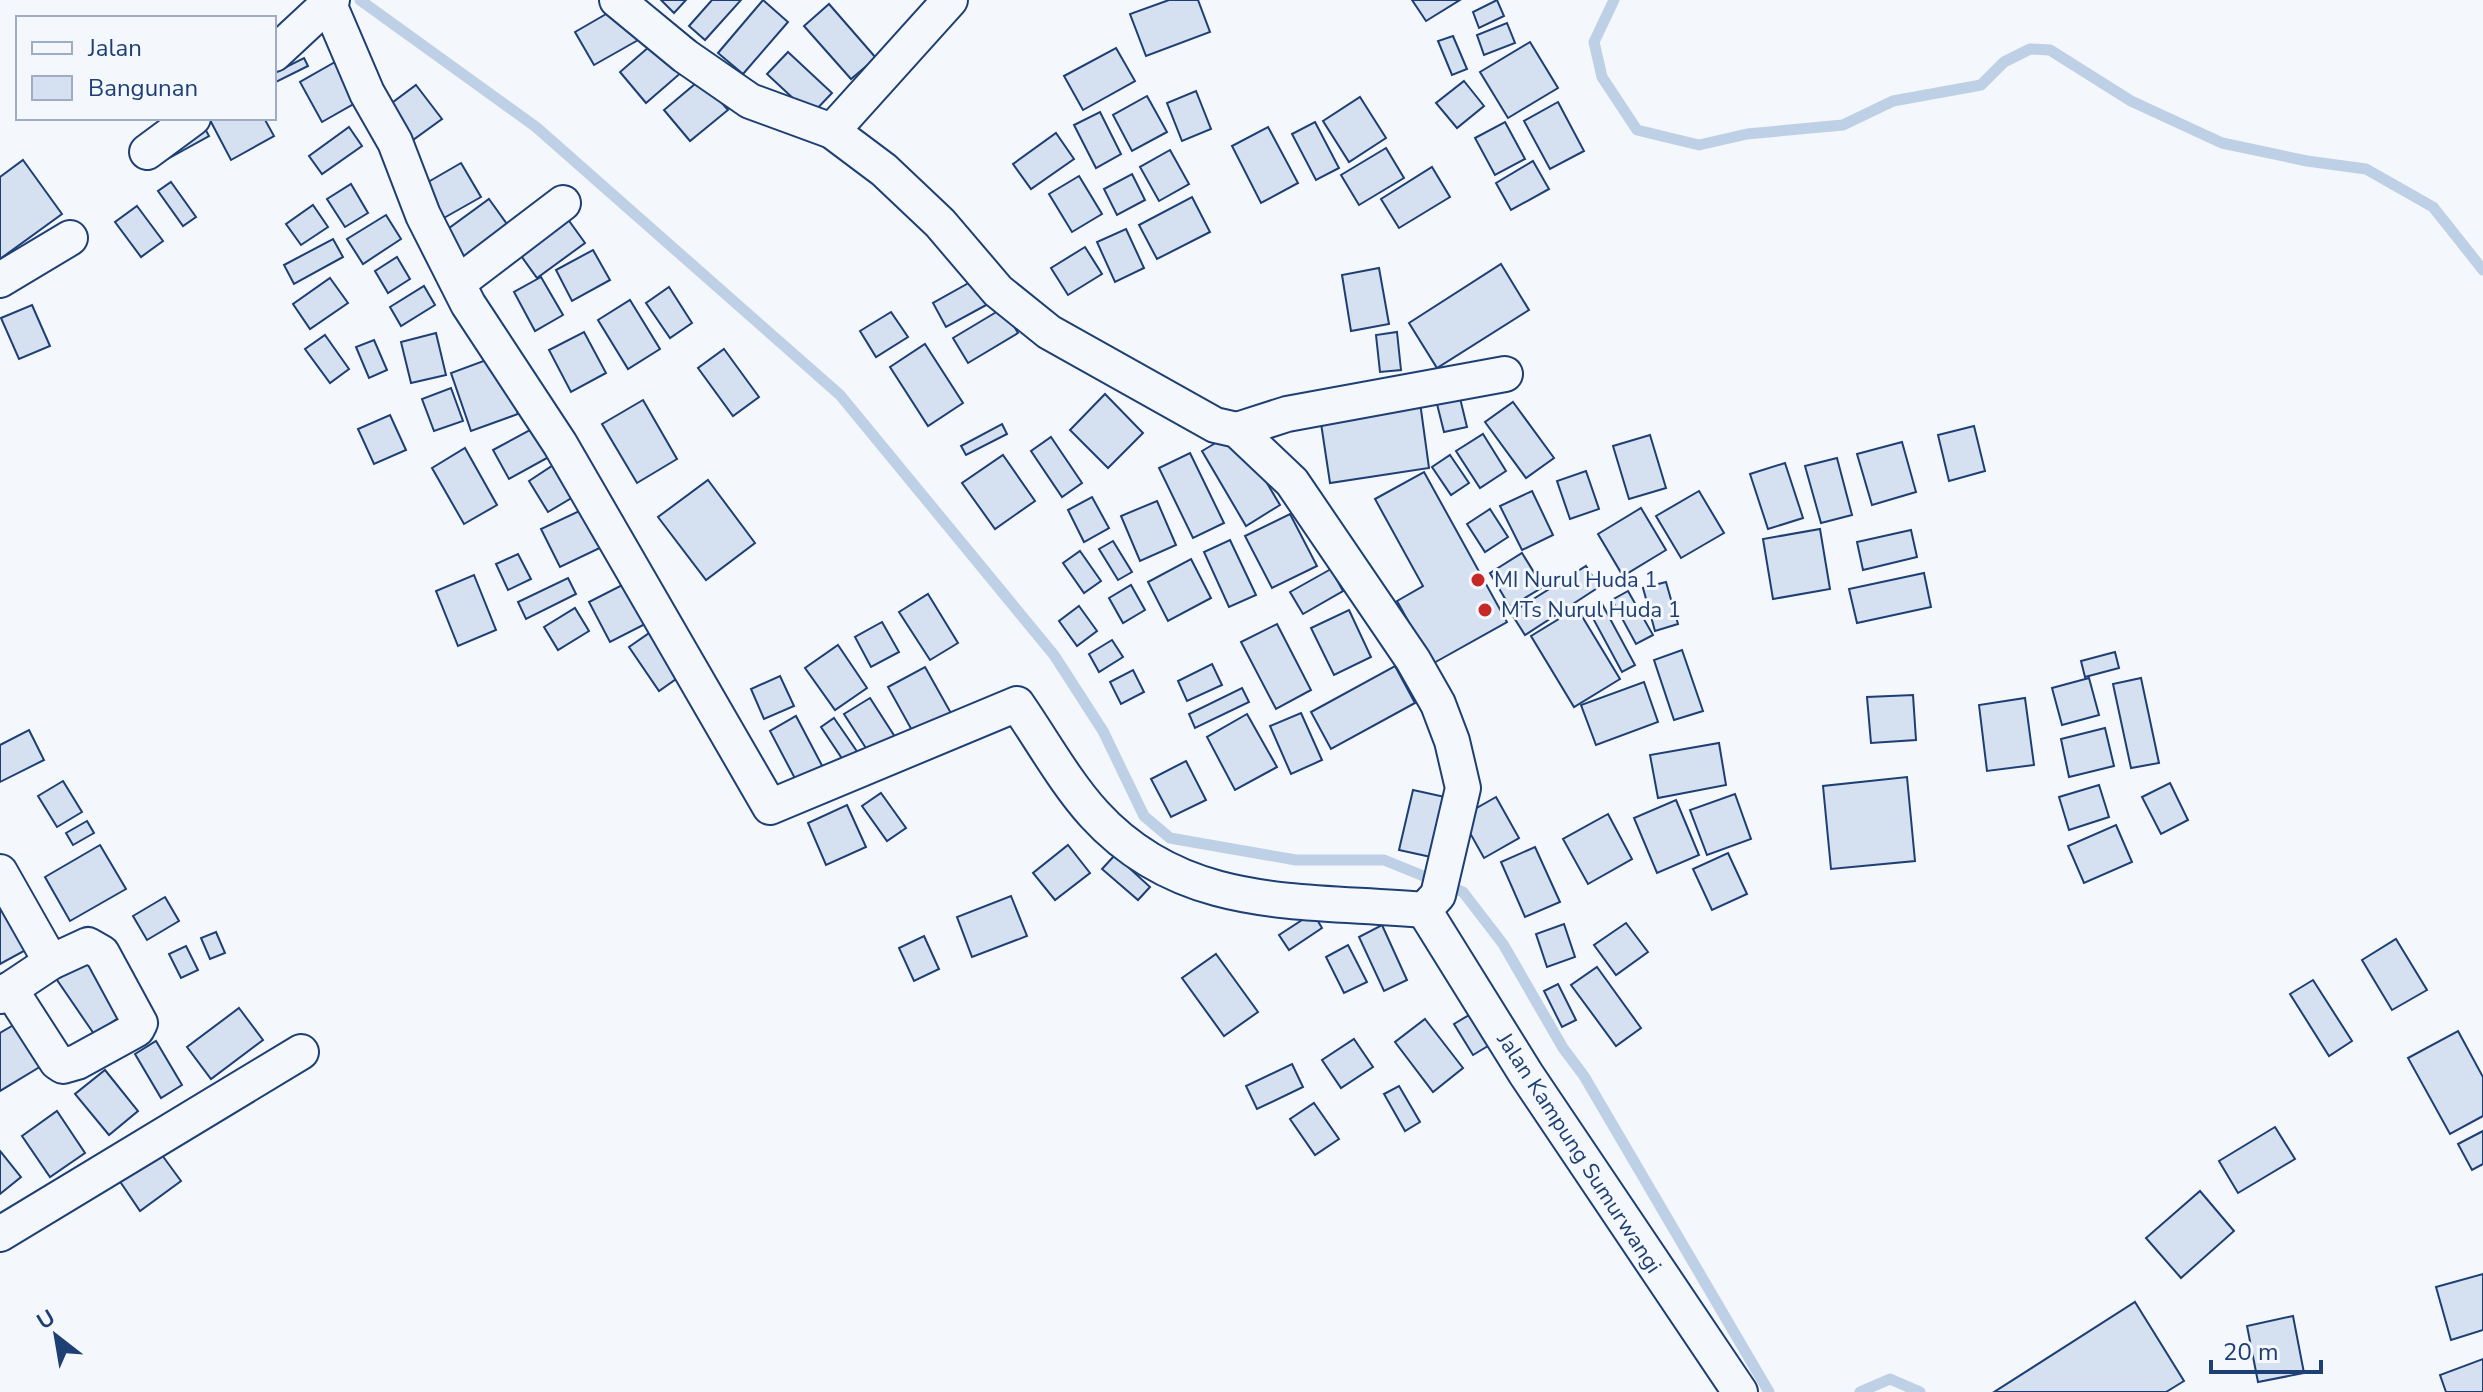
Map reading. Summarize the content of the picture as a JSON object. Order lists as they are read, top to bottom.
{
  "streets": {
    "street": ["Jalan Kampung Sumurwangi"]
  },
  "places": ["MI Nurul Huda 1", "MTs Nurul Huda 1"],
  "legend": ["Jalan", "Bangunan"],
  "scale_bar": "20 m",
  "north": "top left"
}
